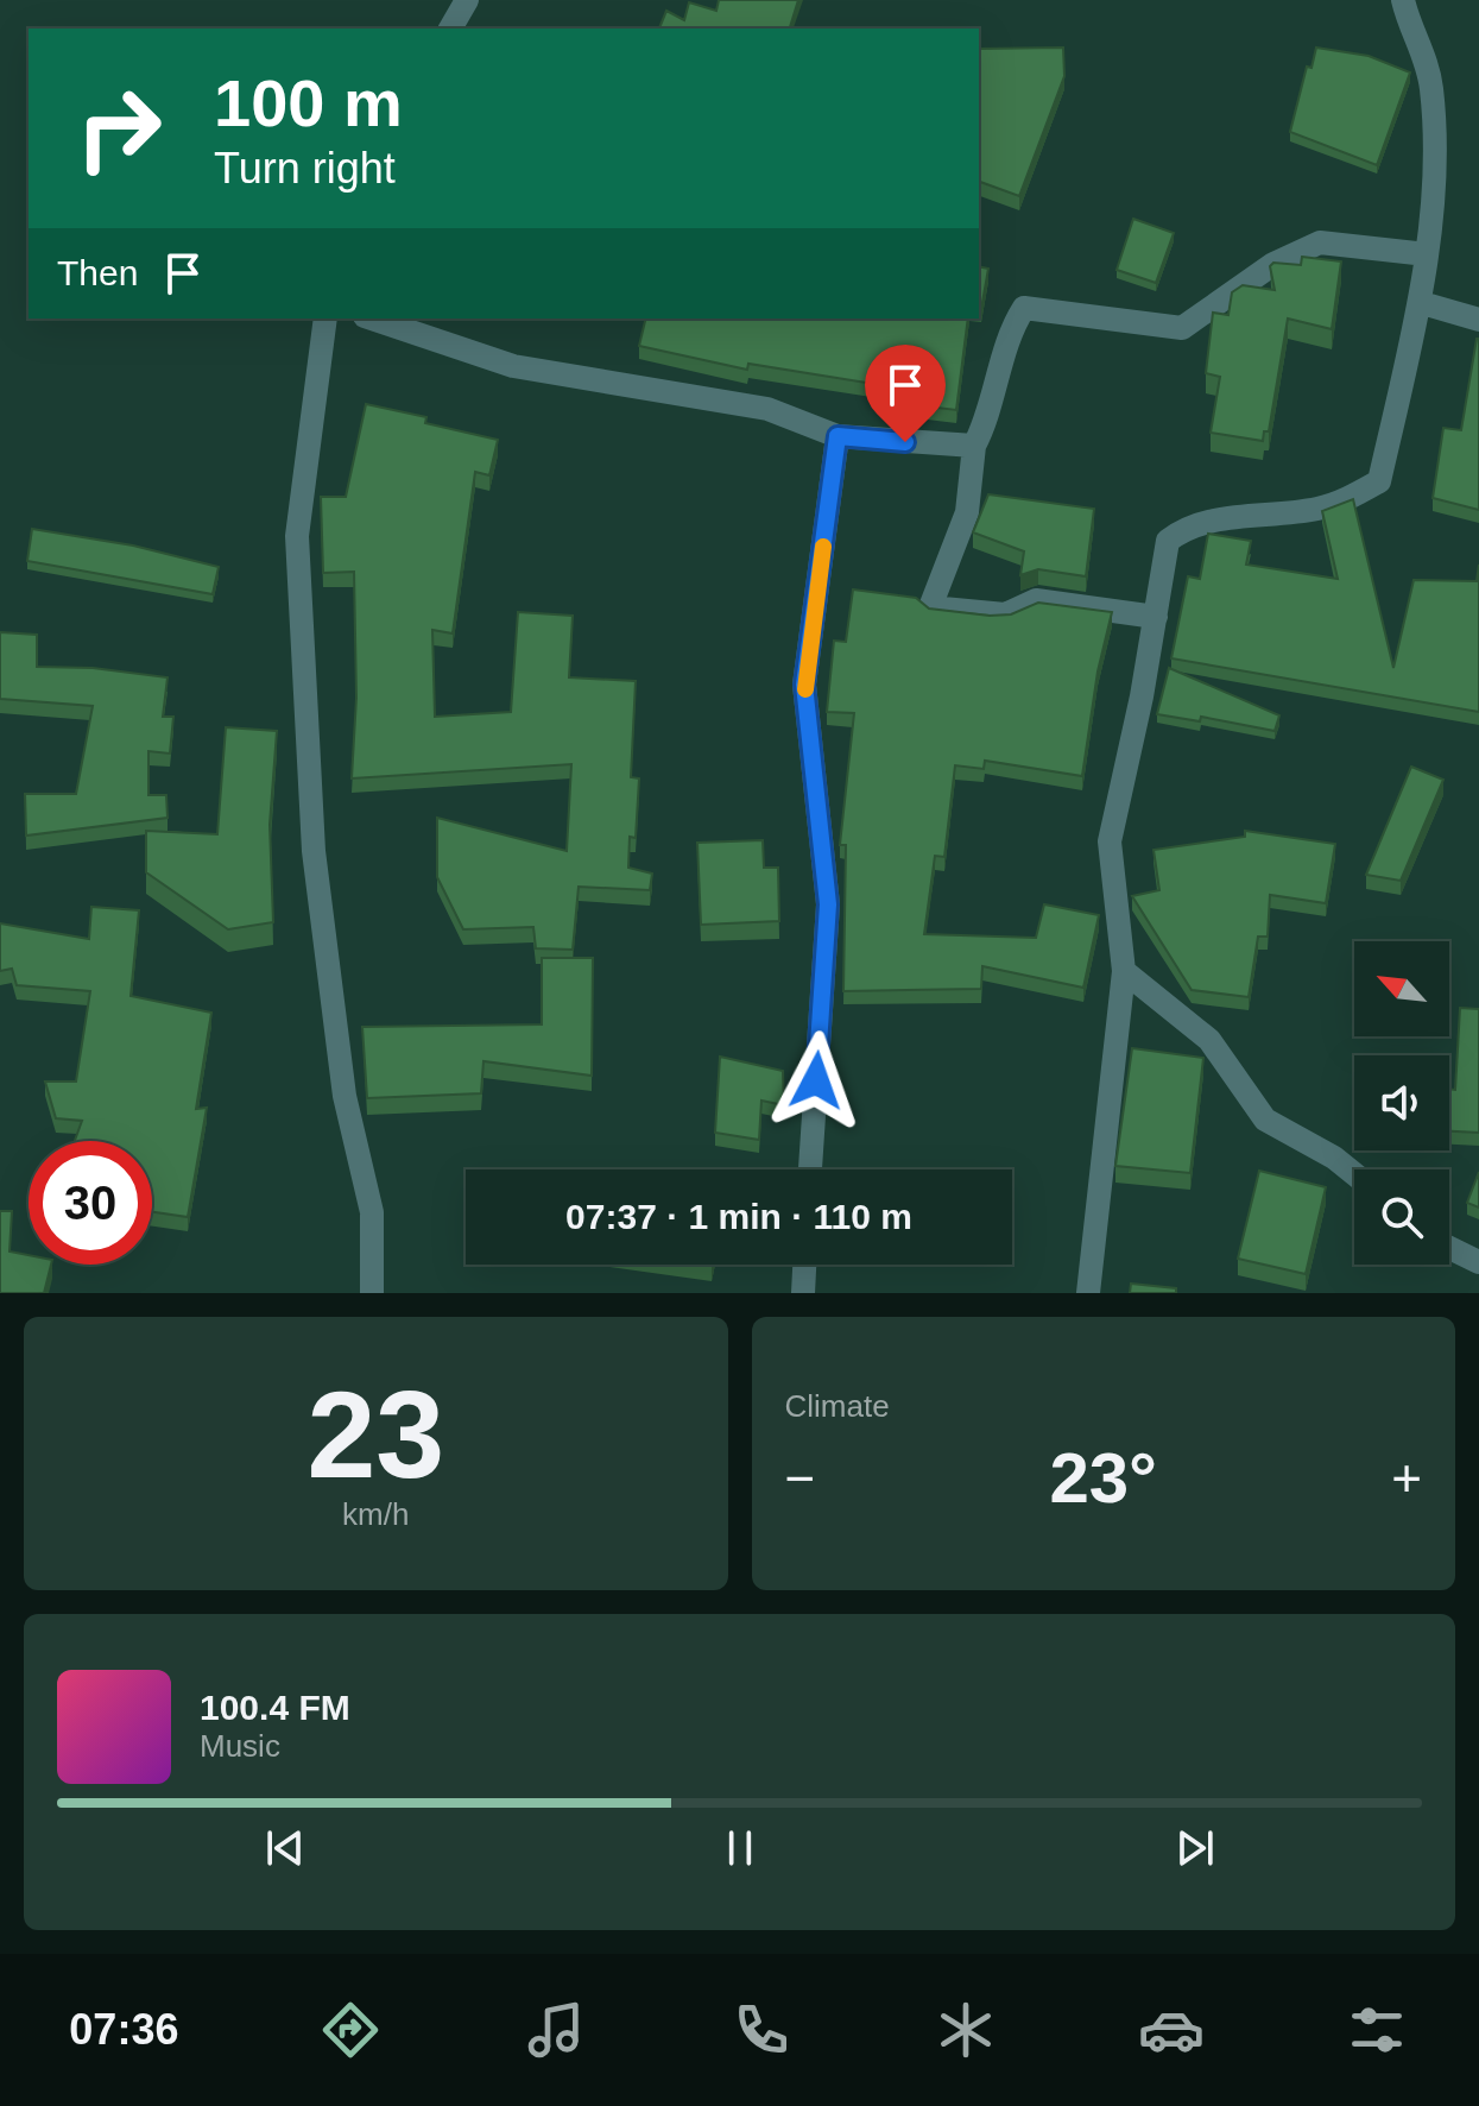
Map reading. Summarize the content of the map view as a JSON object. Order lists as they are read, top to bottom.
{
  "north": "top left",
  "page": {
    "turn": ["100 m", "Turn right"],
    "then": "Then",
    "limit": "30",
    "trip": "07:37 · 1 min · 110 m",
    "tile": [
      ["23", "km/h"],
      "Climate"
    ],
    "heat": ["−", "23°", "+"],
    "song": ["100.4 FM", "Music"],
    "tabs": "07:36"
  }
}
